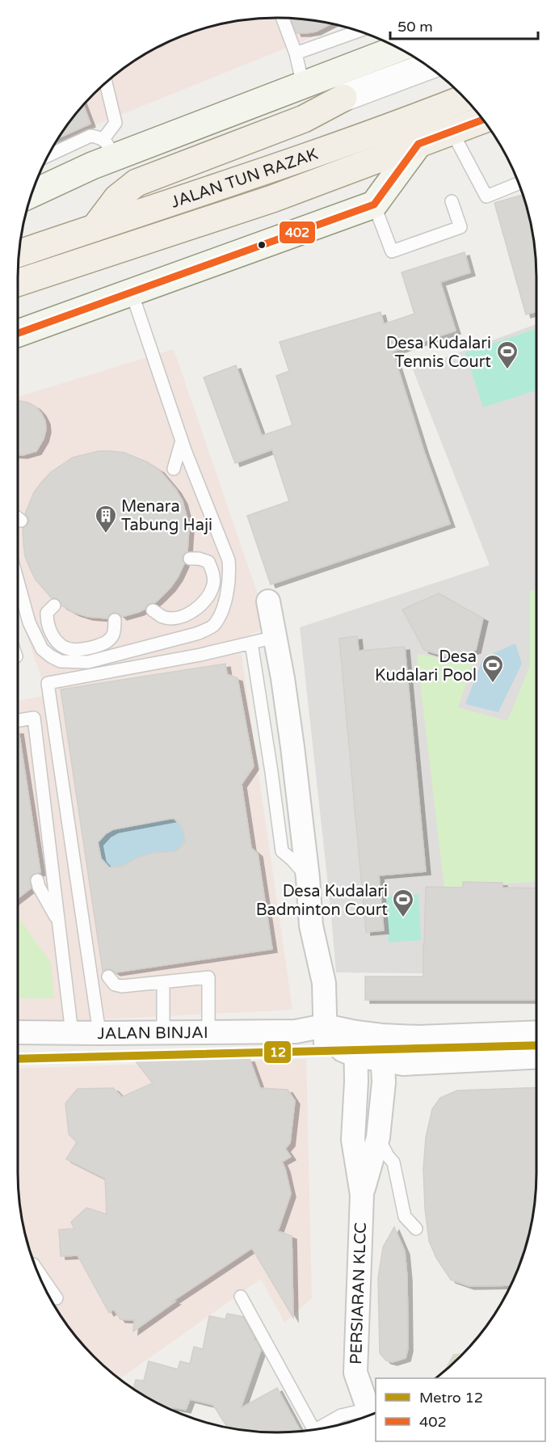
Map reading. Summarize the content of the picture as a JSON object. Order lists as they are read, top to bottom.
{
  "streets": {
    "main road": ["JALAN TUN RAZAK"],
    "street": ["JALAN BINJAI", "PERSIARAN KLCC"]
  },
  "places": {
    "sports": ["Desa Kudalari Tennis Court", "Desa Kudalari Pool", "Desa Kudalari Badminton Court"],
    "building": ["Menara Tabung Haji"]
  },
  "lines": ["transit line 402", "metro line 12"],
  "legend": ["Metro 12", "402"],
  "scale_bar": "50 m"
}
